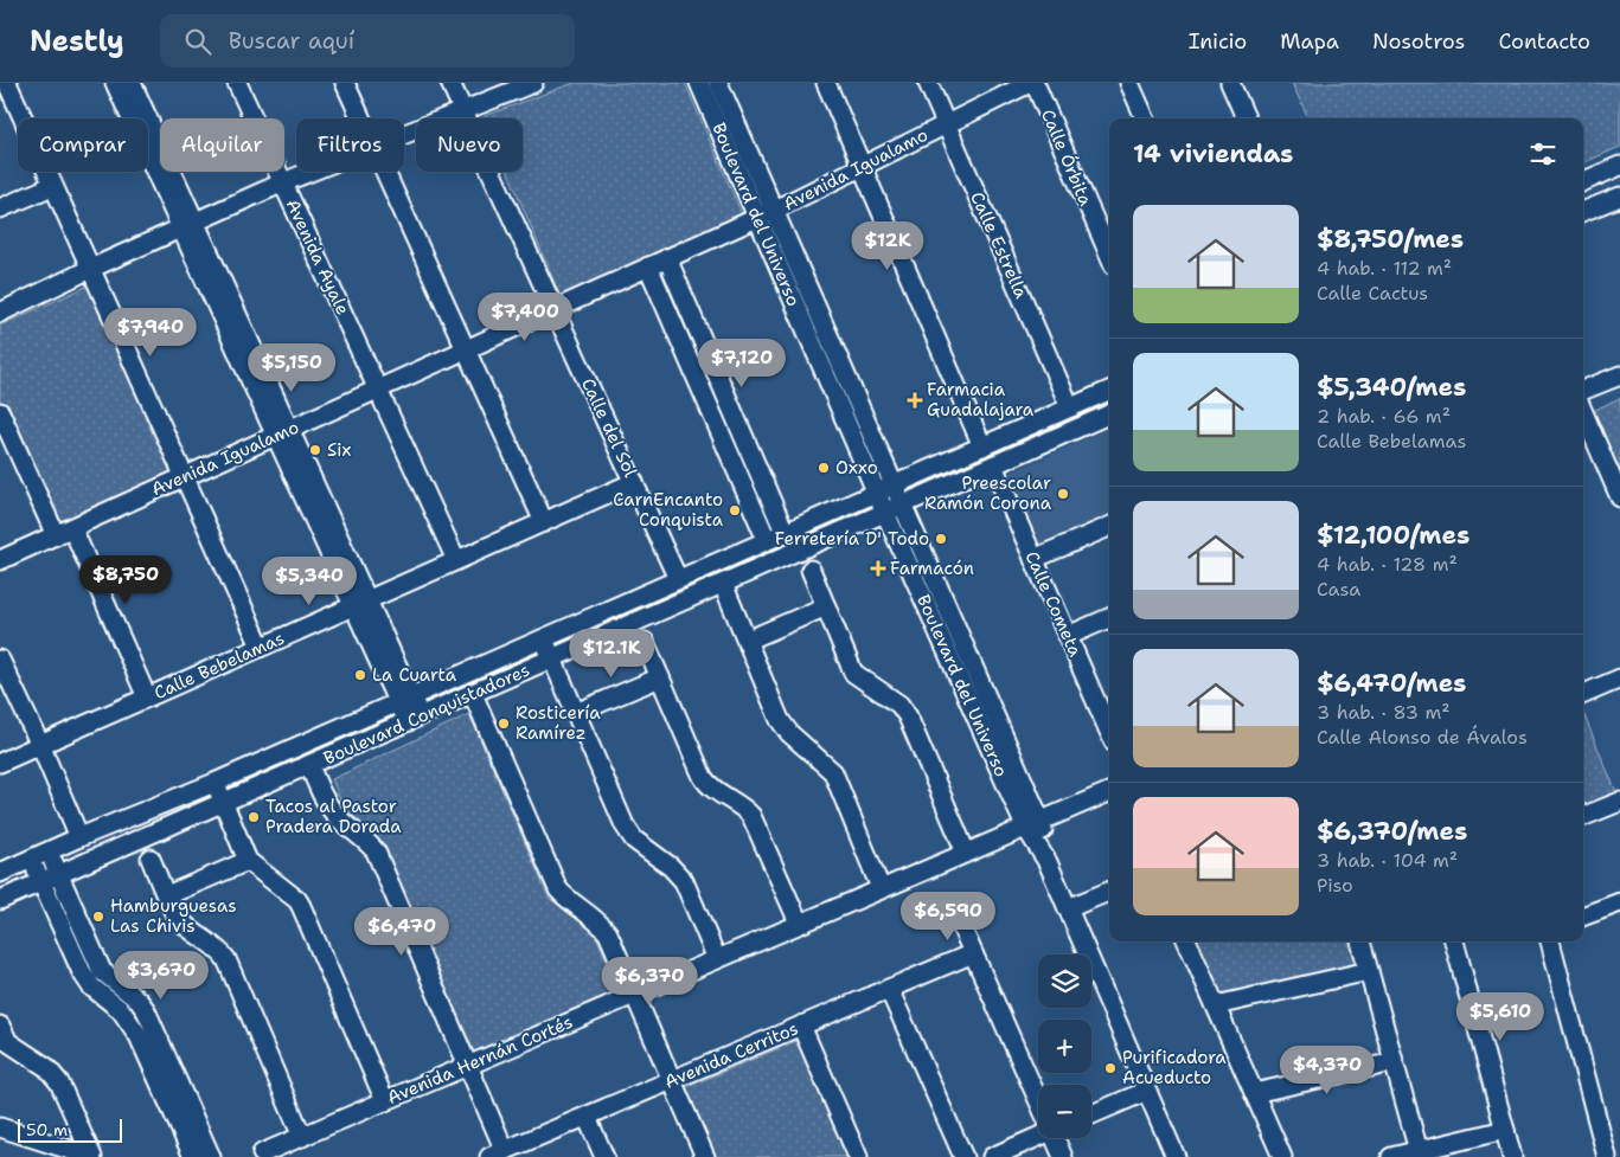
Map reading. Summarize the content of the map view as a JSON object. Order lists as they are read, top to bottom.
{
  "streets": {
    "street": [
      "Calle Órbita",
      "Avenida Igualamo",
      "Boulevard del Universo",
      "Calle Estrella",
      "Avenida Ayale",
      "Calle del Sol",
      "Calle Cometa",
      "Calle Bebelamas",
      "Boulevard Conquistadores",
      "Avenida Cerritos",
      "Avenida Hernán Cortés"
    ]
  },
  "crossings": [
    ["Avenida Igualamo", "Boulevard del Universo"],
    ["Avenida Igualamo", "Calle Estrella"],
    ["Avenida Igualamo", "Avenida Ayale"],
    ["Avenida Igualamo", "Calle del Sol"],
    ["Boulevard del Universo", "Boulevard Conquistadores"],
    ["Boulevard del Universo", "Avenida Hernán Cortés"],
    ["Calle Estrella", "Boulevard Conquistadores"],
    ["Avenida Ayale", "Calle Bebelamas"],
    ["Calle del Sol", "Calle Bebelamas"],
    ["Calle del Sol", "Boulevard Conquistadores"],
    ["Calle Cometa", "Boulevard Conquistadores"]
  ],
  "places": {
    "health": ["Farmacia Guadalajara", "Farmacón"],
    "other": [
      "Six",
      "Oxxo",
      "Preescolar Ramón Corona",
      "CarnEncanto Conquista",
      "Ferretería D' Todo",
      "La Cuarta",
      "Rosticería Ramírez",
      "Tacos al Pastor Pradera Dorada",
      "Hamburguesas Las Chivis",
      "Purificadora Acueducto"
    ]
  },
  "scale_bar": "50 m",
  "page": {
    "header": "Nestly",
    "search": "Buscar aquí",
    "nav": [
      "Inicio",
      "Mapa",
      "Nosotros",
      "Contacto"
    ],
    "chip": [
      "Comprar",
      "Alquilar",
      "Filtros",
      "Nuevo"
    ],
    "heading": "14 viviendas",
    "list": [
      {
        "name": "$8,750/mes",
        "note": "4 hab. · 112 m² · Calle Cactus"
      },
      {
        "name": "$5,340/mes",
        "note": "2 hab. · 66 m² · Calle Bebelamas"
      },
      {
        "name": "$12,100/mes",
        "note": "4 hab. · 128 m² · Casa"
      },
      {
        "name": "$6,470/mes",
        "note": "3 hab. · 83 m² · Calle Alonso de Ávalos"
      },
      {
        "name": "$6,370/mes",
        "note": "3 hab. · 104 m² · Piso"
      }
    ],
    "price": [
      "$12K",
      "$7,400",
      "$7,940",
      "$7,120",
      "$5,150",
      "$8,750",
      "$5,340",
      "$12.1K",
      "$6,590",
      "$6,470",
      "$3,670",
      "$6,370",
      "$5,610",
      "$4,370"
    ],
    "map_buttons": ["+", "−"],
    "scale": "50 m"
  }
}
